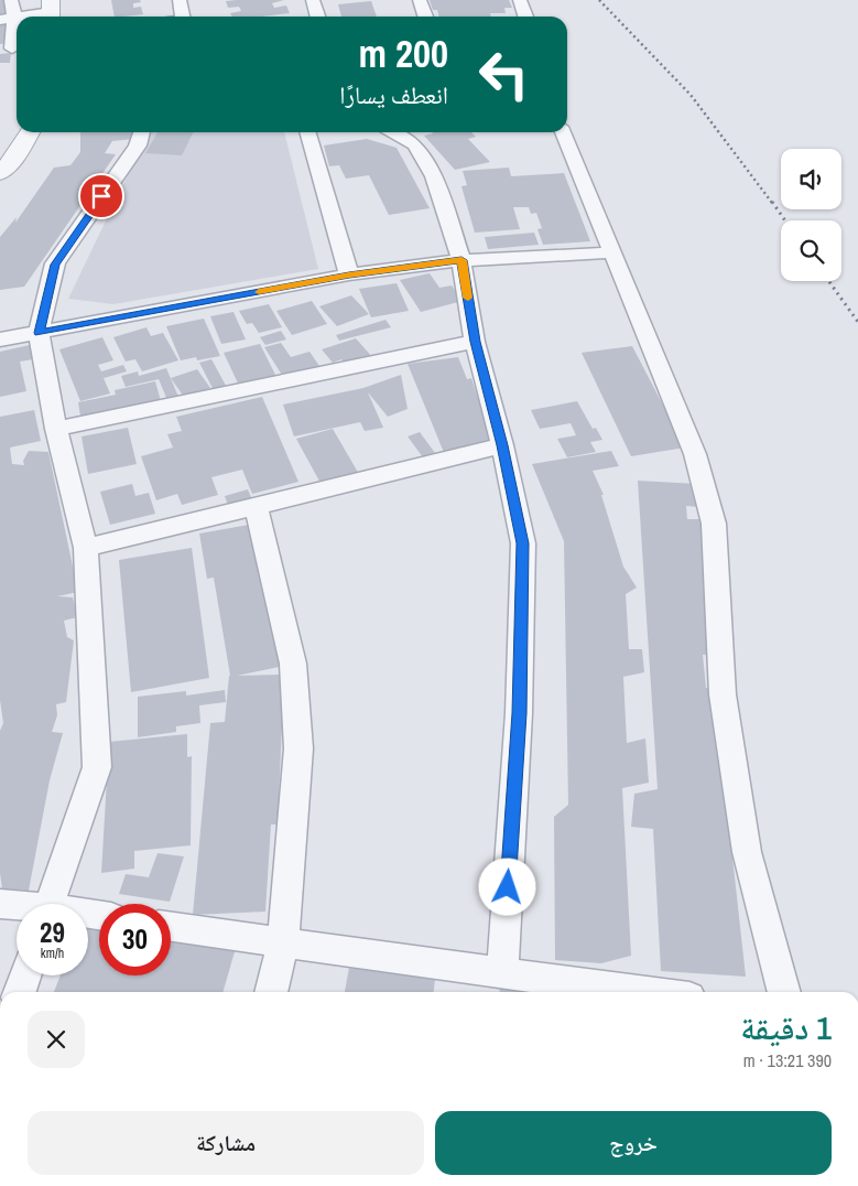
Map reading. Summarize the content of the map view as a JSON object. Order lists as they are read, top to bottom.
{
  "page": {
    "turn": ["200 m", "انعطف يسارًا"],
    "speed": "29 km/h",
    "limit": "30",
    "heading": ["1 دقيقة", "390 m · 13:21"],
    "buttons": ["خروج", "مشاركة"]
  }
}
